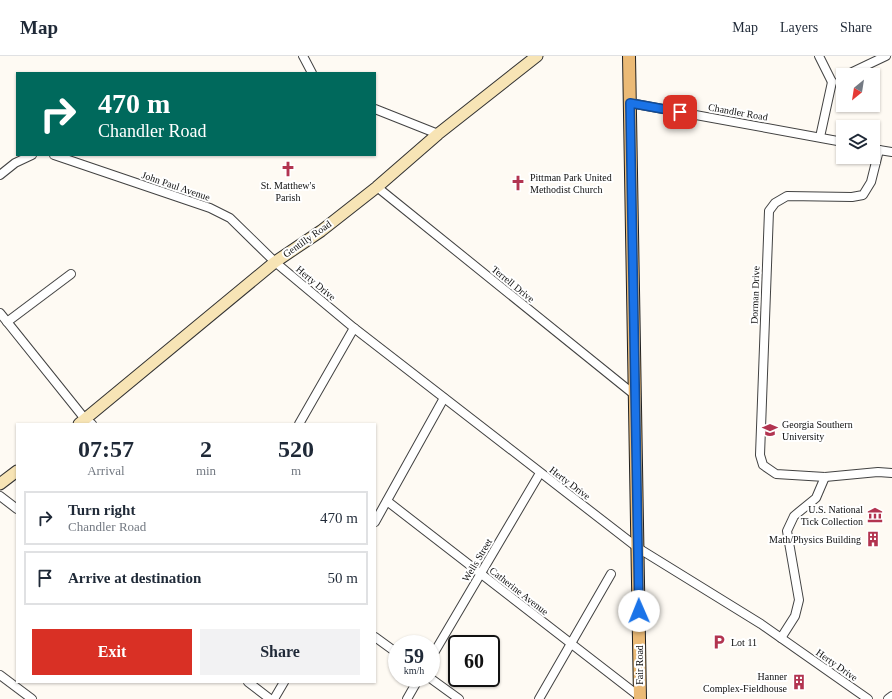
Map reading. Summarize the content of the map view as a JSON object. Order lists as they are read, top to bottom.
{
  "streets": {
    "main road": ["Fair Road"],
    "street": [
      "Chandler Road",
      "John Paul Avenue",
      "Gentilly Road",
      "Herty Drive",
      "Terrell Drive",
      "Dorman Drive",
      "Wells Street",
      "Catherine Avenue"
    ]
  },
  "crossings": [
    ["Chandler Road", "Fair Road"],
    ["John Paul Avenue", "Gentilly Road"],
    ["John Paul Avenue", "Herty Drive"],
    ["Gentilly Road", "Herty Drive"],
    ["Gentilly Road", "Terrell Drive"],
    ["Herty Drive", "Wells Street"],
    ["Herty Drive", "Fair Road"],
    ["Terrell Drive", "Fair Road"],
    ["Wells Street", "Catherine Avenue"],
    ["Catherine Avenue", "Fair Road"]
  ],
  "places": {
    "church": ["St. Matthew's Parish", "Pittman Park United Methodist Church"],
    "school or university": ["Georgia Southern University"],
    "museum": ["U.S. National Tick Collection"],
    "building": ["Math/Physics Building", "Hanner Complex-Fieldhouse"],
    "parking": ["Lot 11"]
  },
  "north": "bottom left",
  "page": {
    "header": "Map",
    "nav": ["Map", "Layers", "Share"],
    "turn": ["470 m", "Chandler Road"],
    "eta": [
      "07:57",
      "Arrival",
      "2",
      "min",
      "520",
      "m"
    ],
    "list": [
      {
        "name": "Turn right",
        "note": "Chandler Road",
        "value": "470 m"
      },
      {
        "name": "Arrive at destination",
        "value": "50 m"
      }
    ],
    "buttons": ["Exit", "Share"],
    "speed": "59 km/h",
    "limit": "60"
  }
}
